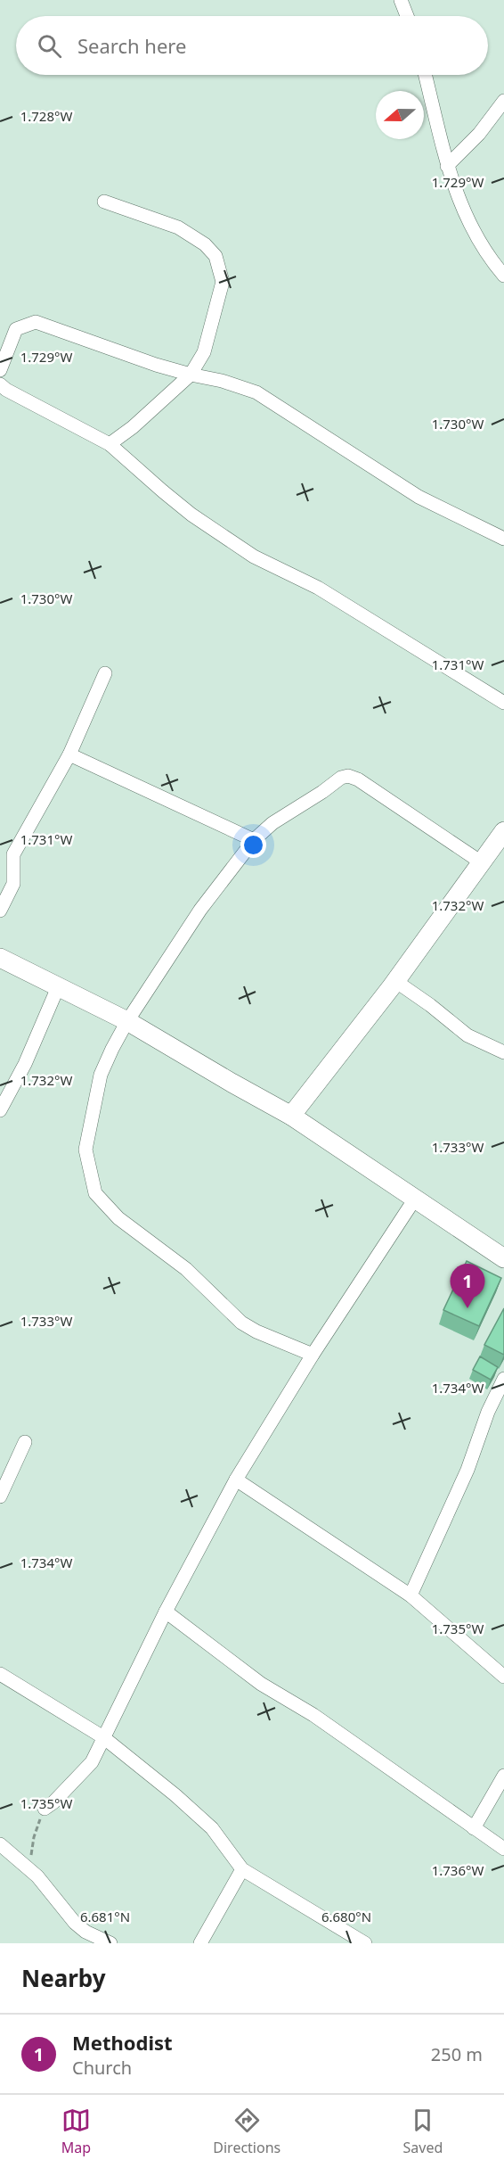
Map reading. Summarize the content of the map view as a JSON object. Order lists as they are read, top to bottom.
{
  "north": "left",
  "page": {
    "search": "Search here",
    "pins": "1",
    "heading": "Nearby",
    "list": [
      {
        "mark": "1",
        "name": "Methodist",
        "note": "Church",
        "value": "250 m"
      }
    ],
    "nav": ["Map", "Directions", "Saved"]
  },
  "coordinates": [
    "1.728°W",
    "1.729°W",
    "1.730°W",
    "1.731°W",
    "1.732°W",
    "1.733°W",
    "1.734°W",
    "1.735°W",
    "1.736°W",
    "6.681°N",
    "6.680°N"
  ]
}
